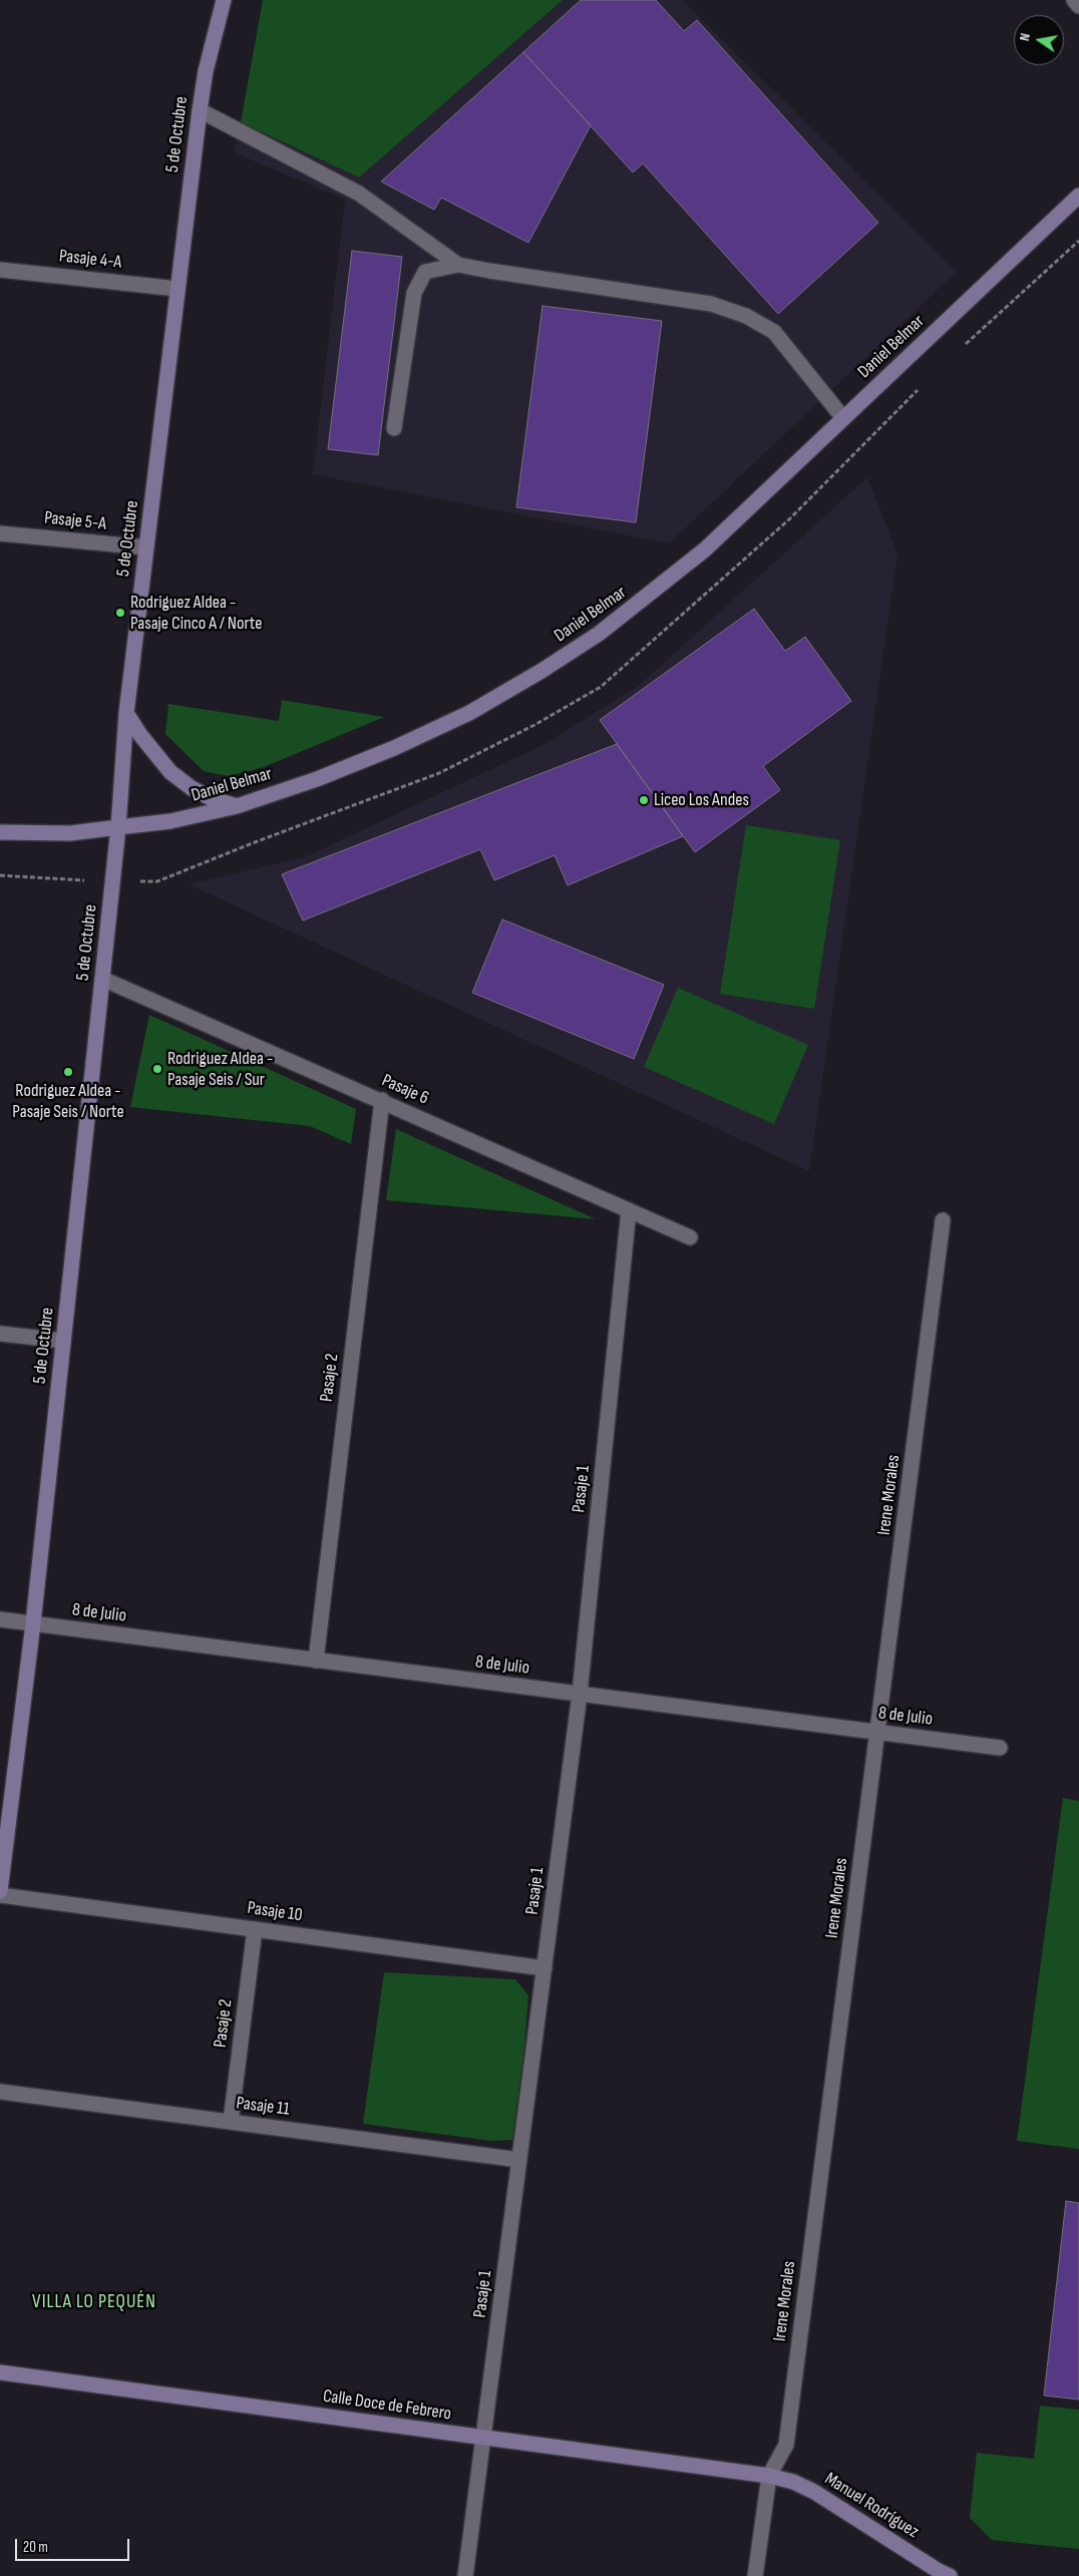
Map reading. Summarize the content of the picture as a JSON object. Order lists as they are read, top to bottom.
{
  "streets": {
    "main road": [
      "5 de Octubre",
      "Daniel Belmar",
      "Calle Doce de Febrero",
      "Manuel Rodríguez"
    ],
    "street": [
      "Pasaje 4-A",
      "Pasaje 5-A",
      "Pasaje 6",
      "Pasaje 2",
      "Pasaje 1",
      "Irene Morales",
      "8 de Julio",
      "Pasaje 10",
      "Pasaje 11"
    ]
  },
  "crossings": [
    ["5 de Octubre", "Pasaje 4-A"],
    ["5 de Octubre", "Daniel Belmar"],
    ["5 de Octubre", "Pasaje 5-A"],
    ["5 de Octubre", "Pasaje 6"],
    ["5 de Octubre", "8 de Julio"],
    ["Pasaje 6", "Pasaje 2"],
    ["Pasaje 6", "Pasaje 1"],
    ["Pasaje 2", "8 de Julio"],
    ["Pasaje 2", "Pasaje 10"],
    ["Pasaje 2", "Pasaje 11"],
    ["Pasaje 1", "8 de Julio"],
    ["Pasaje 1", "Pasaje 10"],
    ["Pasaje 1", "Pasaje 11"],
    ["Pasaje 1", "Calle Doce de Febrero"],
    ["Irene Morales", "8 de Julio"],
    ["Irene Morales", "Calle Doce de Febrero"],
    ["Irene Morales", "Manuel Rodríguez"],
    ["Calle Doce de Febrero", "Manuel Rodríguez"]
  ],
  "districts": ["VILLA LO PEQUÉN"],
  "places": [
    "Rodriguez Aldea - Pasaje Cinco A / Norte",
    "Liceo Los Andes",
    "Rodriguez Aldea - Pasaje Seis / Sur",
    "Rodriguez Aldea - Pasaje Seis / Norte"
  ],
  "scale_bar": "20 m",
  "north": "left"
}
